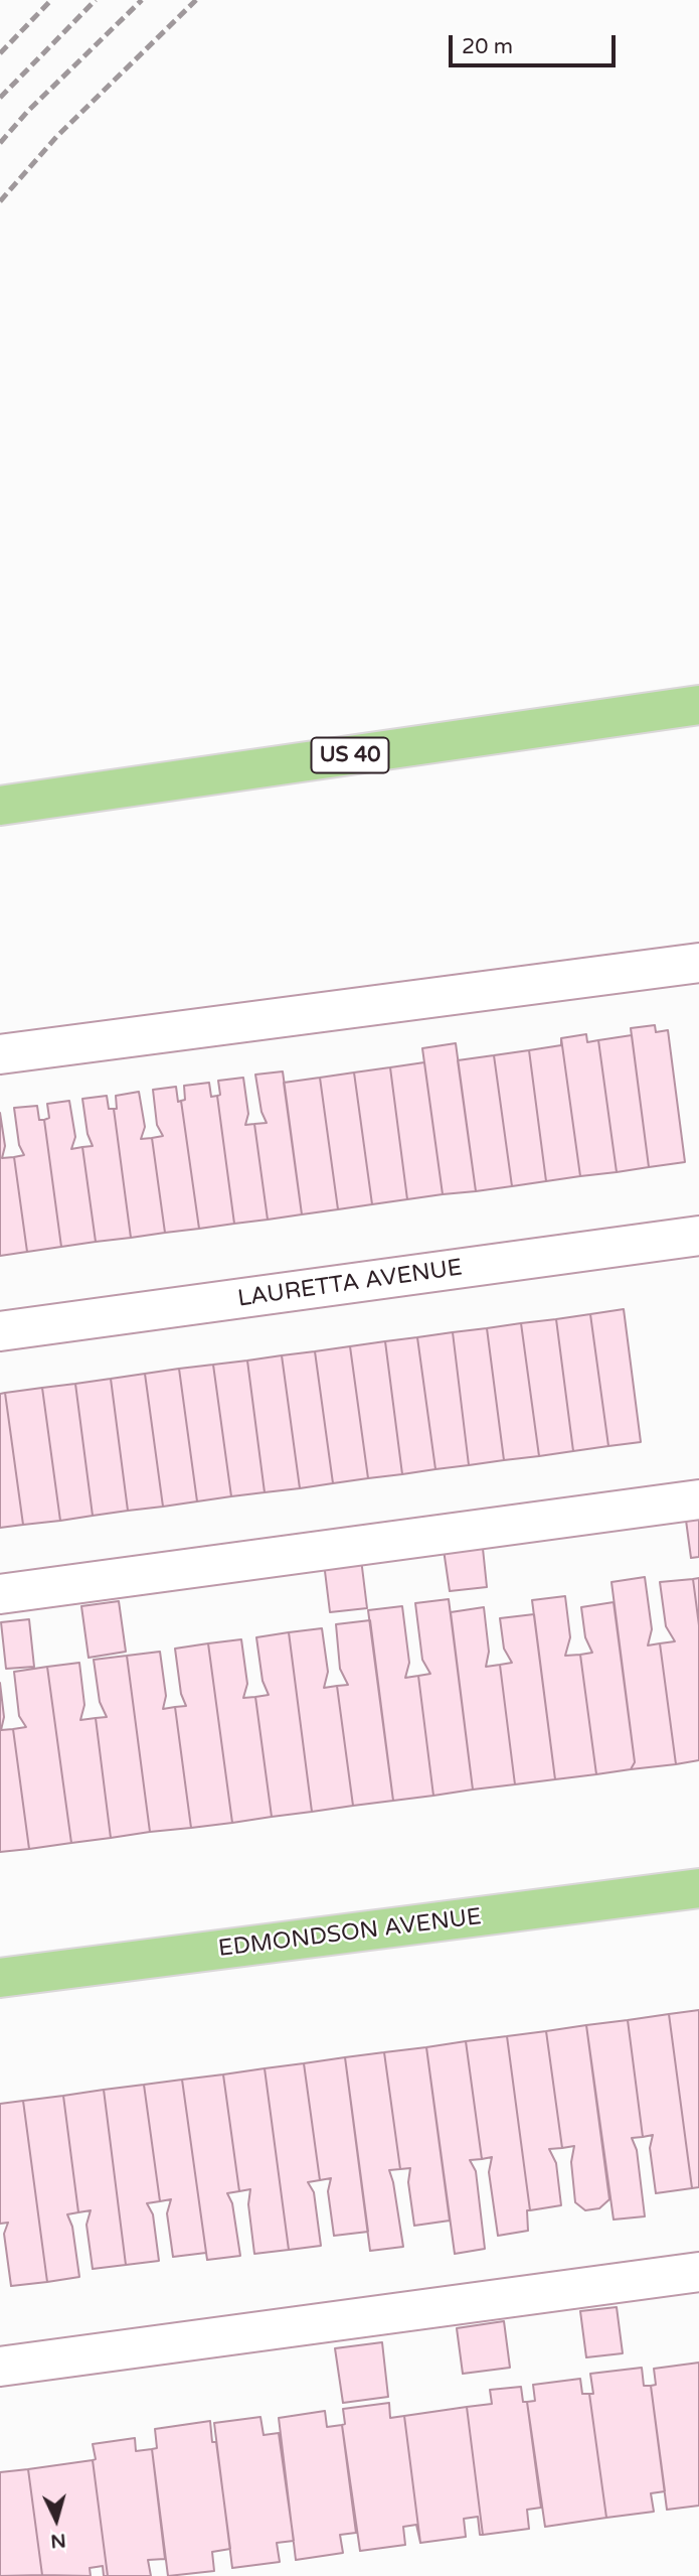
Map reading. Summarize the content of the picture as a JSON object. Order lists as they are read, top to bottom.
{
  "streets": {
    "main road": ["US 40", "EDMONDSON AVENUE"],
    "street": ["LAURETTA AVENUE"]
  },
  "scale_bar": "20 m",
  "north": "bottom"
}
